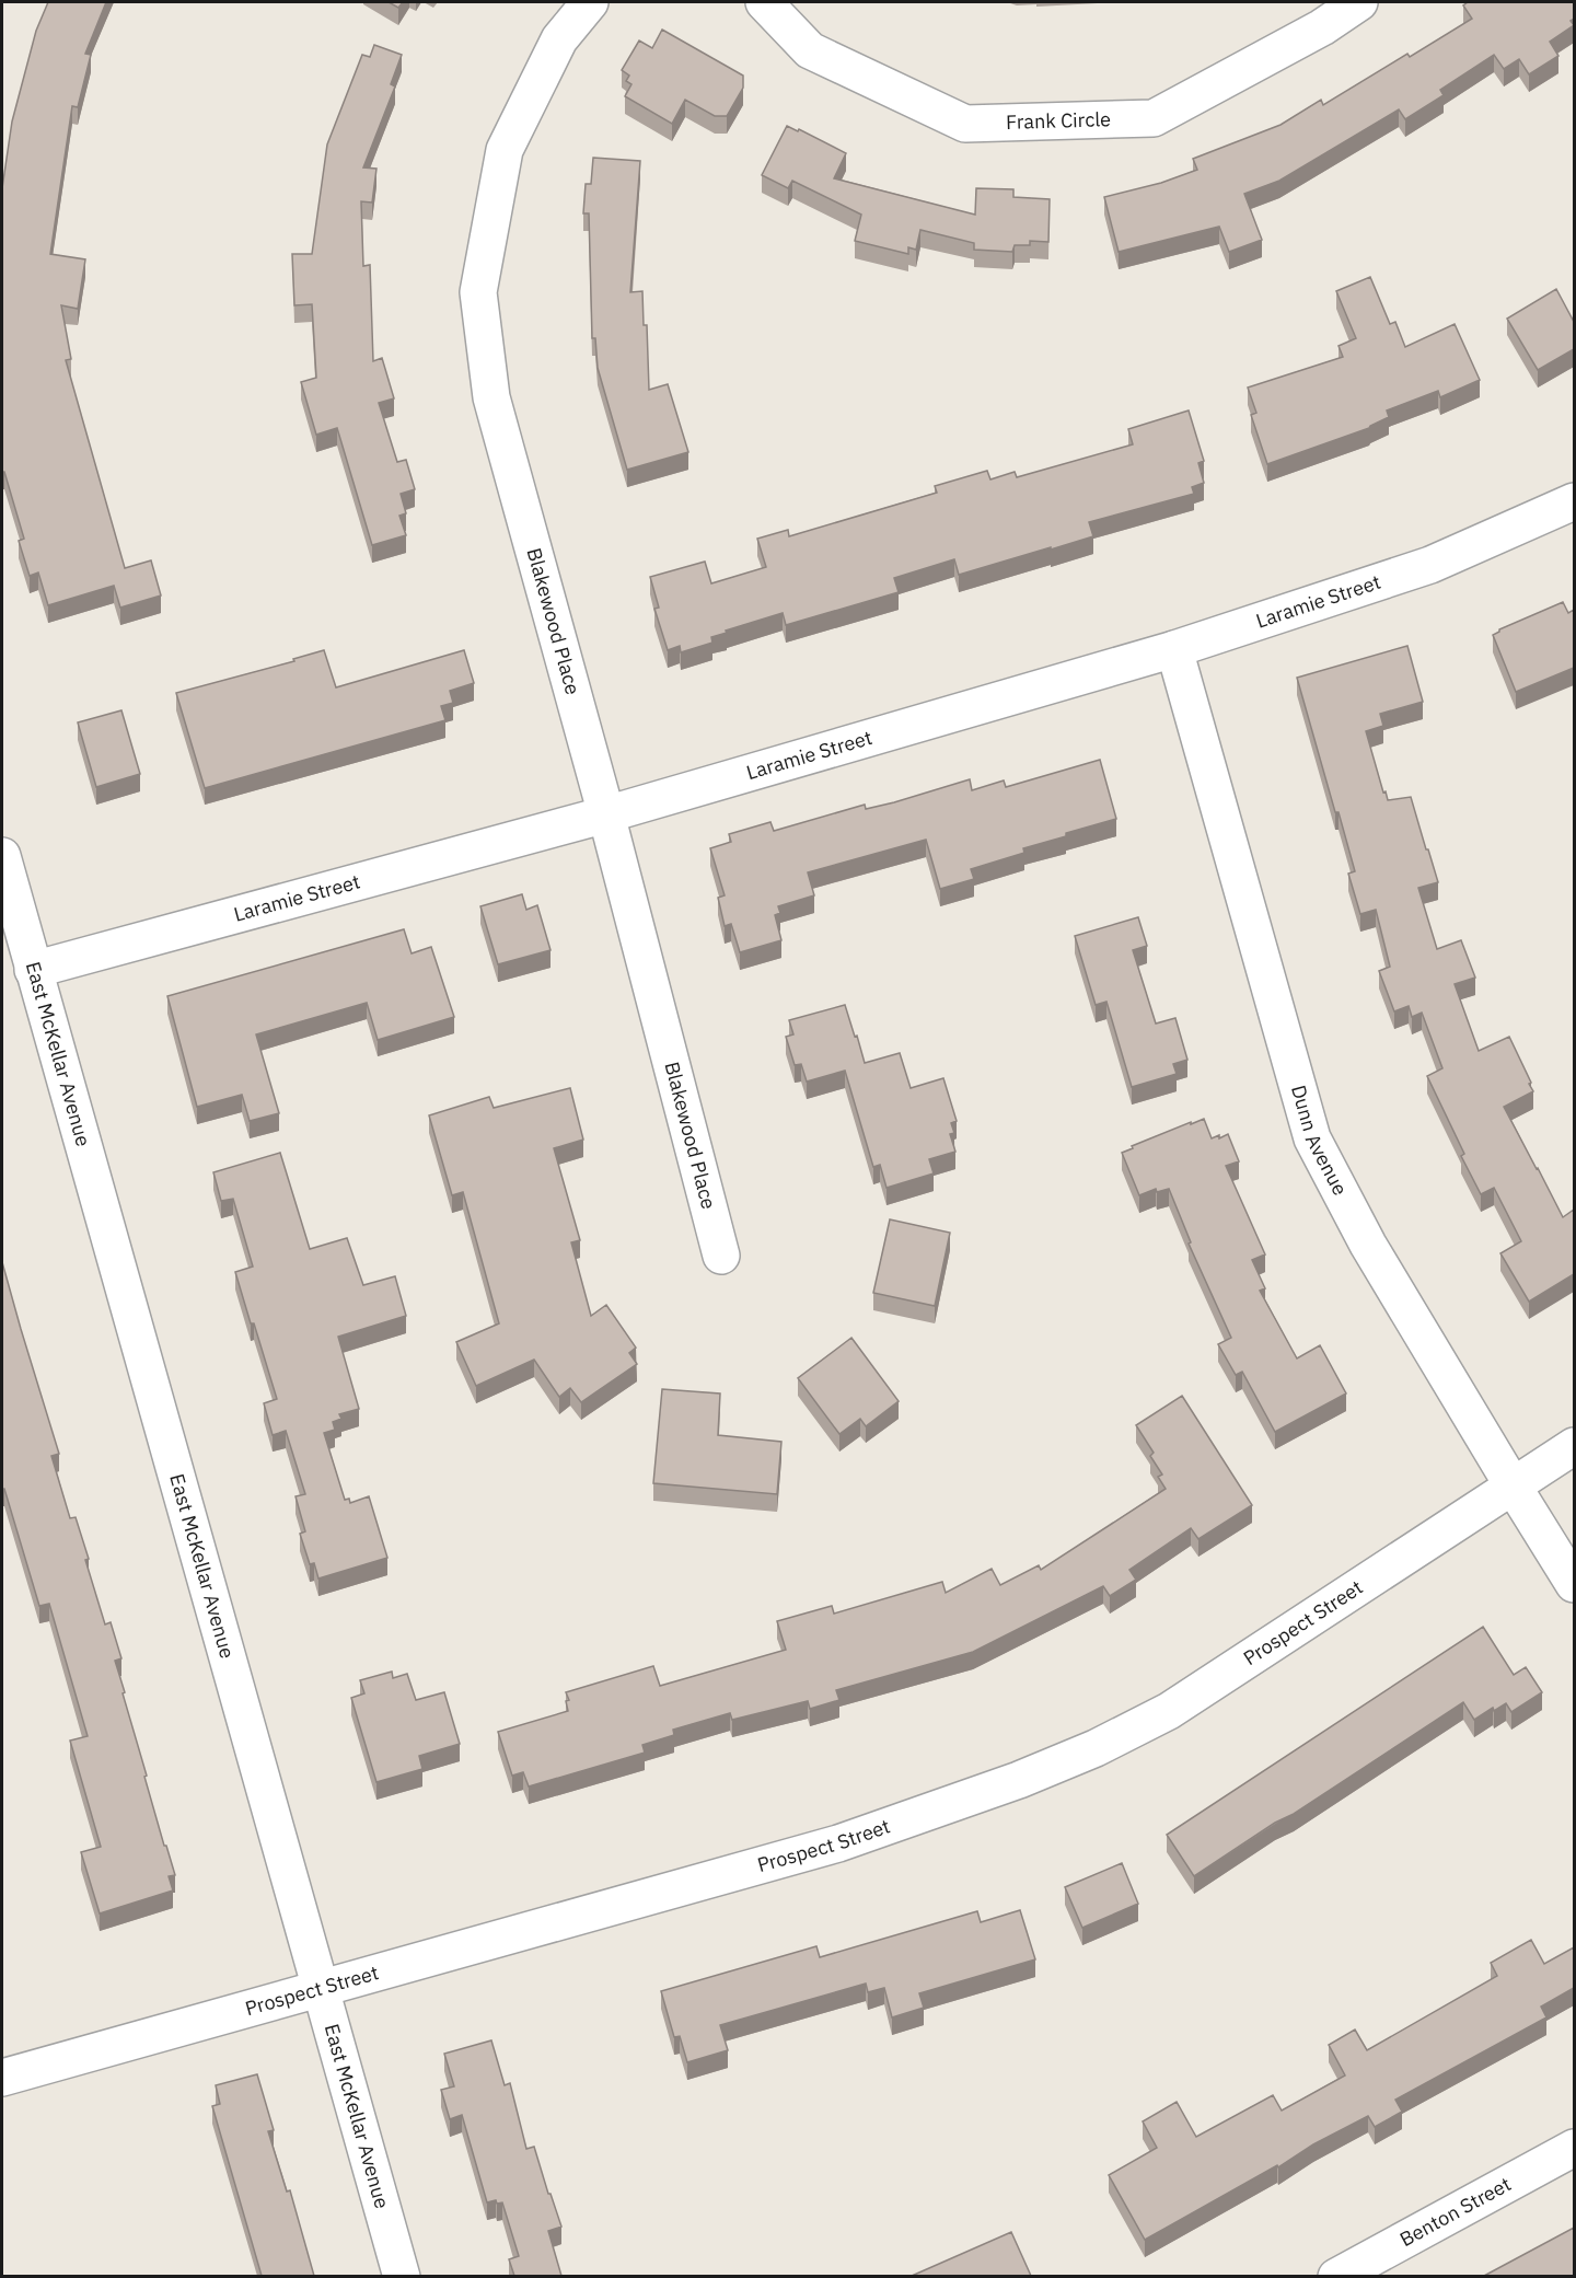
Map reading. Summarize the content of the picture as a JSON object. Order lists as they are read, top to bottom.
{
  "streets": {
    "street": [
      "Frank Circle",
      "Laramie Street",
      "Blakewood Place",
      "East McKellar Avenue",
      "Dunn Avenue",
      "Prospect Street",
      "Benton Street"
    ]
  },
  "crossings": [
    ["Laramie Street", "Blakewood Place"],
    ["Laramie Street", "East McKellar Avenue"],
    ["Laramie Street", "Dunn Avenue"],
    ["East McKellar Avenue", "Prospect Street"],
    ["Dunn Avenue", "Prospect Street"]
  ]
}
